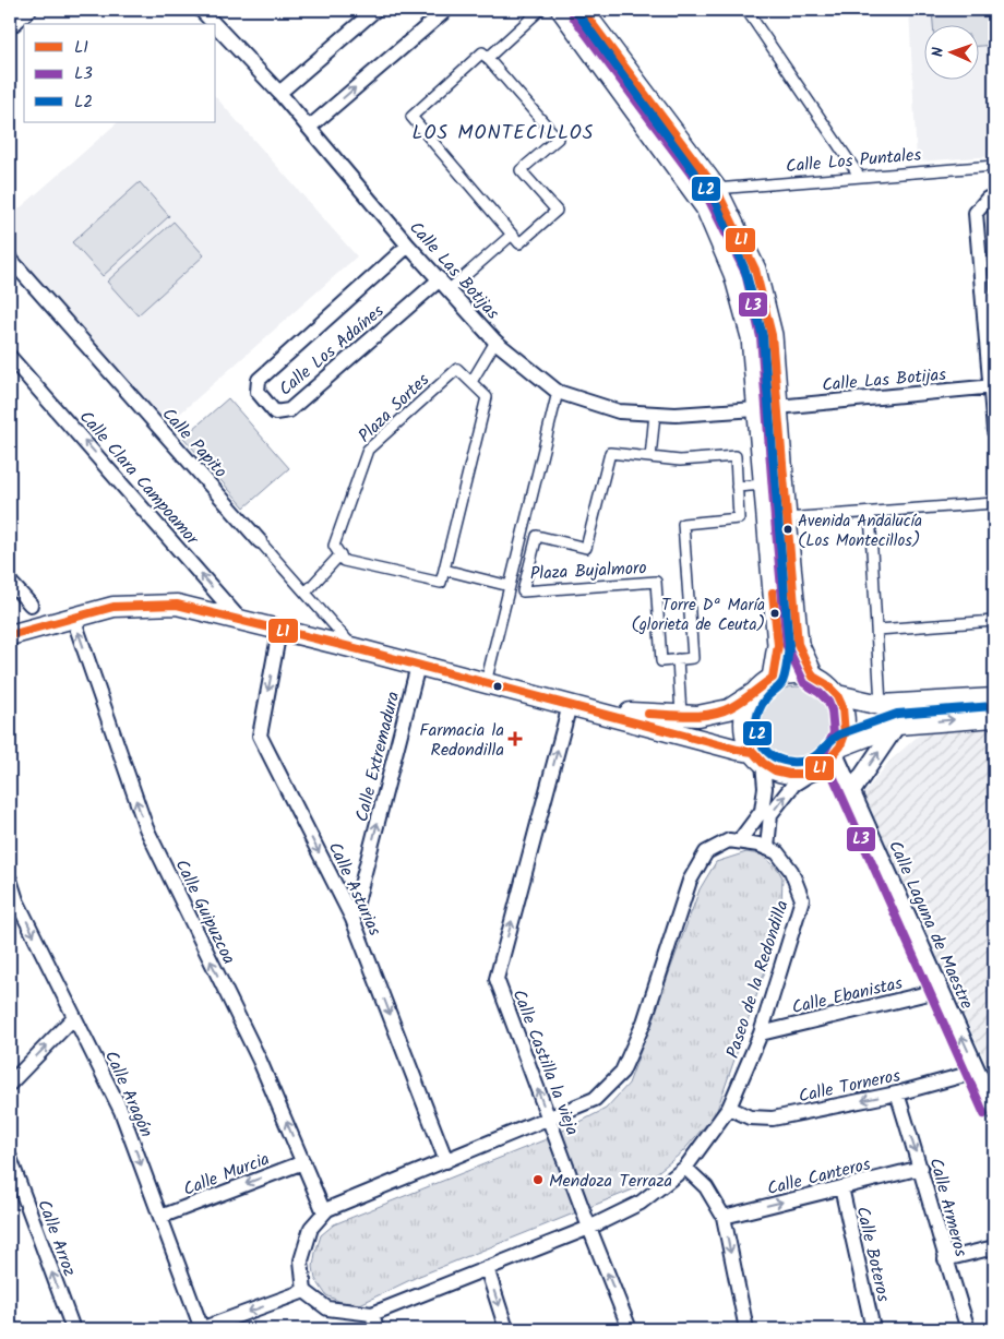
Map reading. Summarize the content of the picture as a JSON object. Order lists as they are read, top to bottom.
{
  "streets": {
    "street": [
      "Calle Los Puntales",
      "Calle Las Botijas",
      "Calle Los Adaínes",
      "Plaza Sortes",
      "Calle Papito",
      "Calle Clara Campoamor",
      "Plaza Bujalmoro",
      "Calle Extremadura",
      "Calle Asturias",
      "Calle Guipuzcoa",
      "Calle Laguna de Maestre",
      "Paseo de la Redondilla",
      "Calle Ebanistas",
      "Calle Castilla la vieja",
      "Calle Torneros",
      "Calle Aragón",
      "Calle Murcia",
      "Calle Canteros",
      "Calle Armeros",
      "Calle Arroz",
      "Calle Boteros"
    ]
  },
  "crossings": [
    ["Calle Las Botijas", "Calle Los Adaínes"],
    ["Calle Extremadura", "Calle Asturias"],
    ["Calle Asturias", "Paseo de la Redondilla"],
    ["Calle Guipuzcoa", "Paseo de la Redondilla"],
    ["Calle Guipuzcoa", "Calle Murcia"],
    ["Calle Laguna de Maestre", "Calle Ebanistas"],
    ["Calle Laguna de Maestre", "Calle Torneros"],
    ["Paseo de la Redondilla", "Calle Ebanistas"],
    ["Paseo de la Redondilla", "Calle Castilla la vieja"],
    ["Paseo de la Redondilla", "Calle Torneros"],
    ["Calle Torneros", "Calle Armeros"],
    ["Calle Aragón", "Calle Murcia"],
    ["Calle Canteros", "Calle Armeros"],
    ["Calle Canteros", "Calle Boteros"]
  ],
  "one_way": [
    "Calle Clara Campoamor",
    "Calle Extremadura",
    "Calle Asturias",
    "Calle Guipuzcoa",
    "Calle Castilla la vieja",
    "Calle Torneros",
    "Calle Aragón",
    "Calle Canteros",
    "Calle Arroz"
  ],
  "districts": ["LOS MONTECILLOS"],
  "places": {
    "other": ["Avenida Andalucía (Los Montecillos)", "Torre Dª María (glorieta de Ceuta)", "Mendoza Terraza"],
    "health": ["Farmacia la Redondilla"]
  },
  "lines": ["transit line L1", "transit line L2", "transit line L3"],
  "legend": ["L1", "L3", "L2"],
  "north": "left"
}
